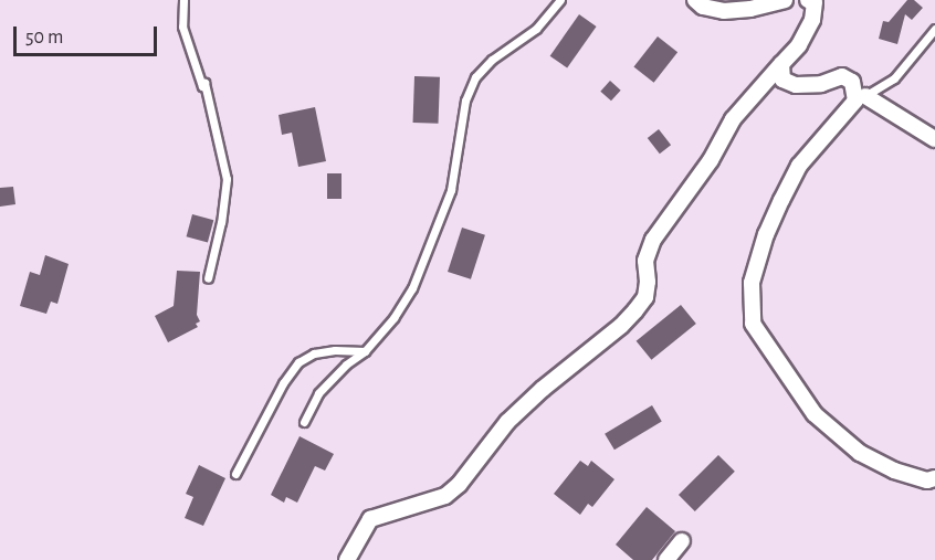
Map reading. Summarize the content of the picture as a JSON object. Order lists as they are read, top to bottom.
{
  "scale_bar": "50 m"
}
